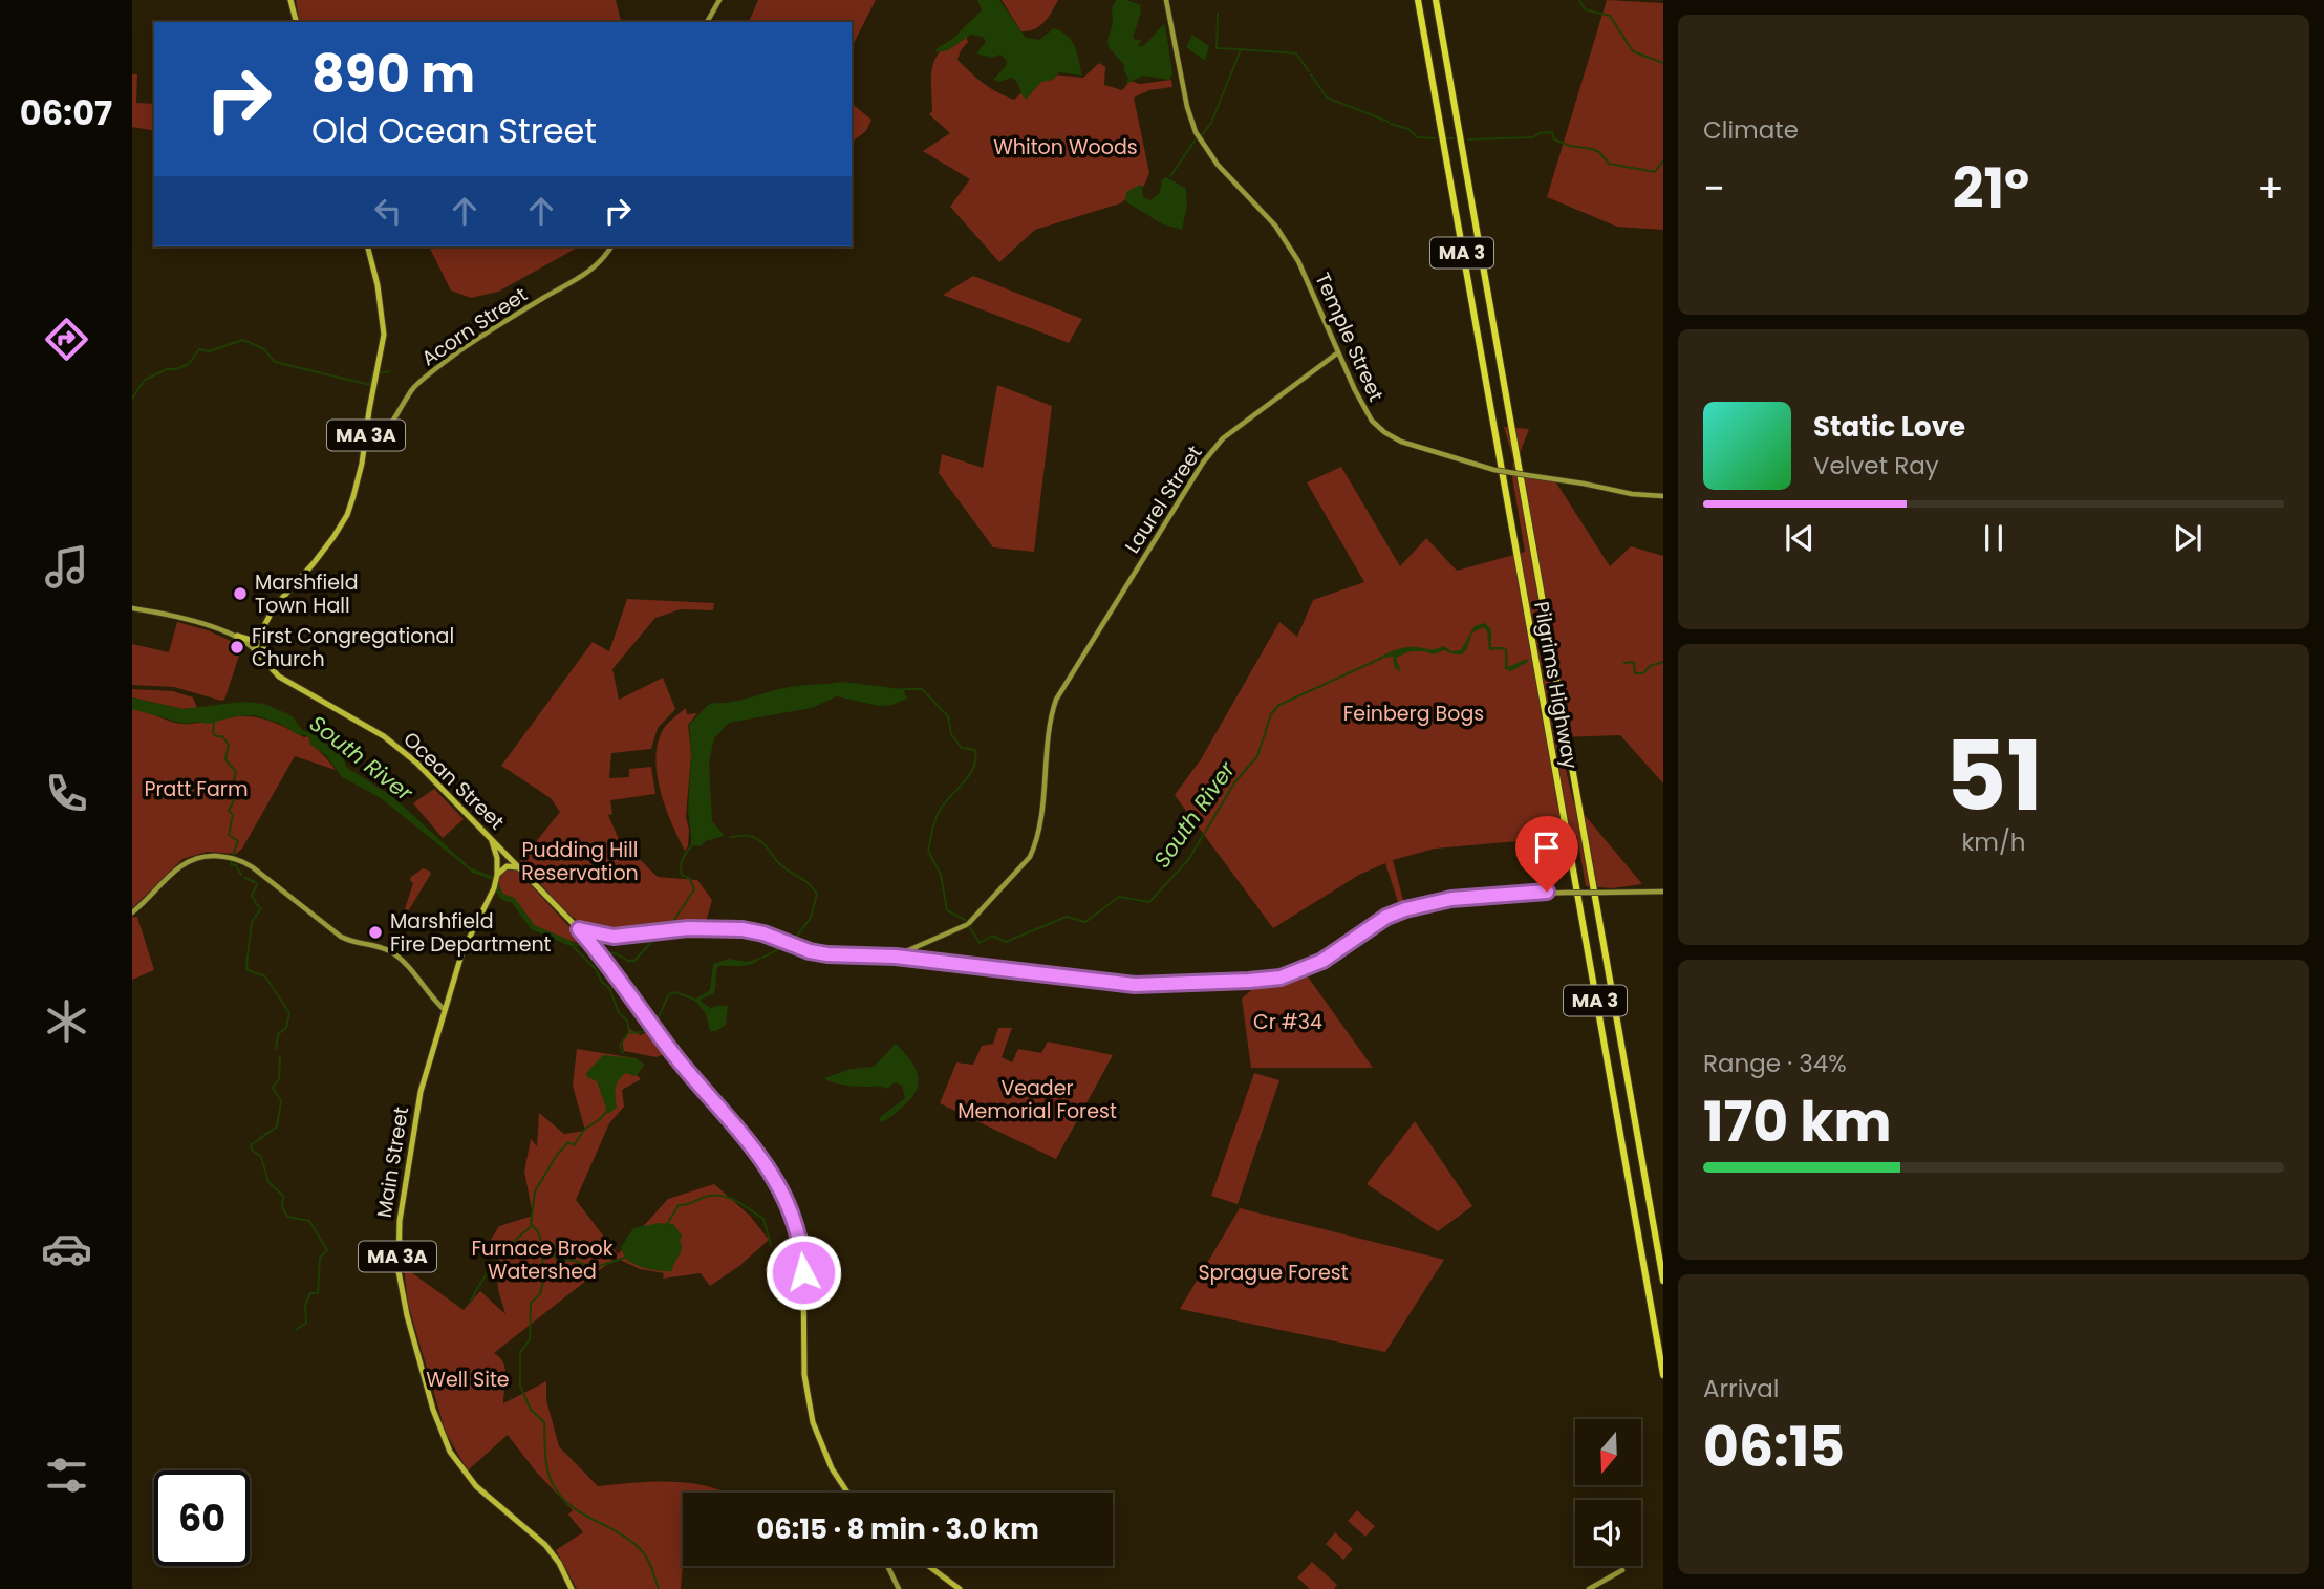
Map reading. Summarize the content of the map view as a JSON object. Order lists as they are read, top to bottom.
{
  "streets": {
    "highway": ["MA 3", "Pilgrims Highway"],
    "main road": [
      "Acorn Street",
      "Temple Street",
      "MA 3A",
      "Laurel Street",
      "Ocean Street",
      "Main Street"
    ]
  },
  "crossings": [
    ["Acorn Street", "MA 3A"],
    ["Temple Street", "Laurel Street"],
    ["MA 3A", "Ocean Street"],
    ["Ocean Street", "Main Street"]
  ],
  "water": ["South River"],
  "parks": [
    "Whiton Woods",
    "Feinberg Bogs",
    "Pratt Farm",
    "Pudding Hill Reservation",
    "Cr #34",
    "Veader Memorial Forest",
    "Furnace Brook Watershed",
    "Sprague Forest",
    "Well Site"
  ],
  "places": ["Marshfield Town Hall", "First Congregational Church", "Marshfield Fire Department"],
  "north": "bottom",
  "page": {
    "tabs": "06:07",
    "tile": [
      "Climate",
      ["51", "km/h"],
      ["Range · 34%", "170 km"],
      ["Arrival", "06:15"]
    ],
    "turn": ["890 m", "Old Ocean Street"],
    "heat": ["−", "21°", "+"],
    "song": ["Static Love", "Velvet Ray"],
    "limit": "60",
    "trip": "06:15 · 8 min · 3.0 km"
  }
}
